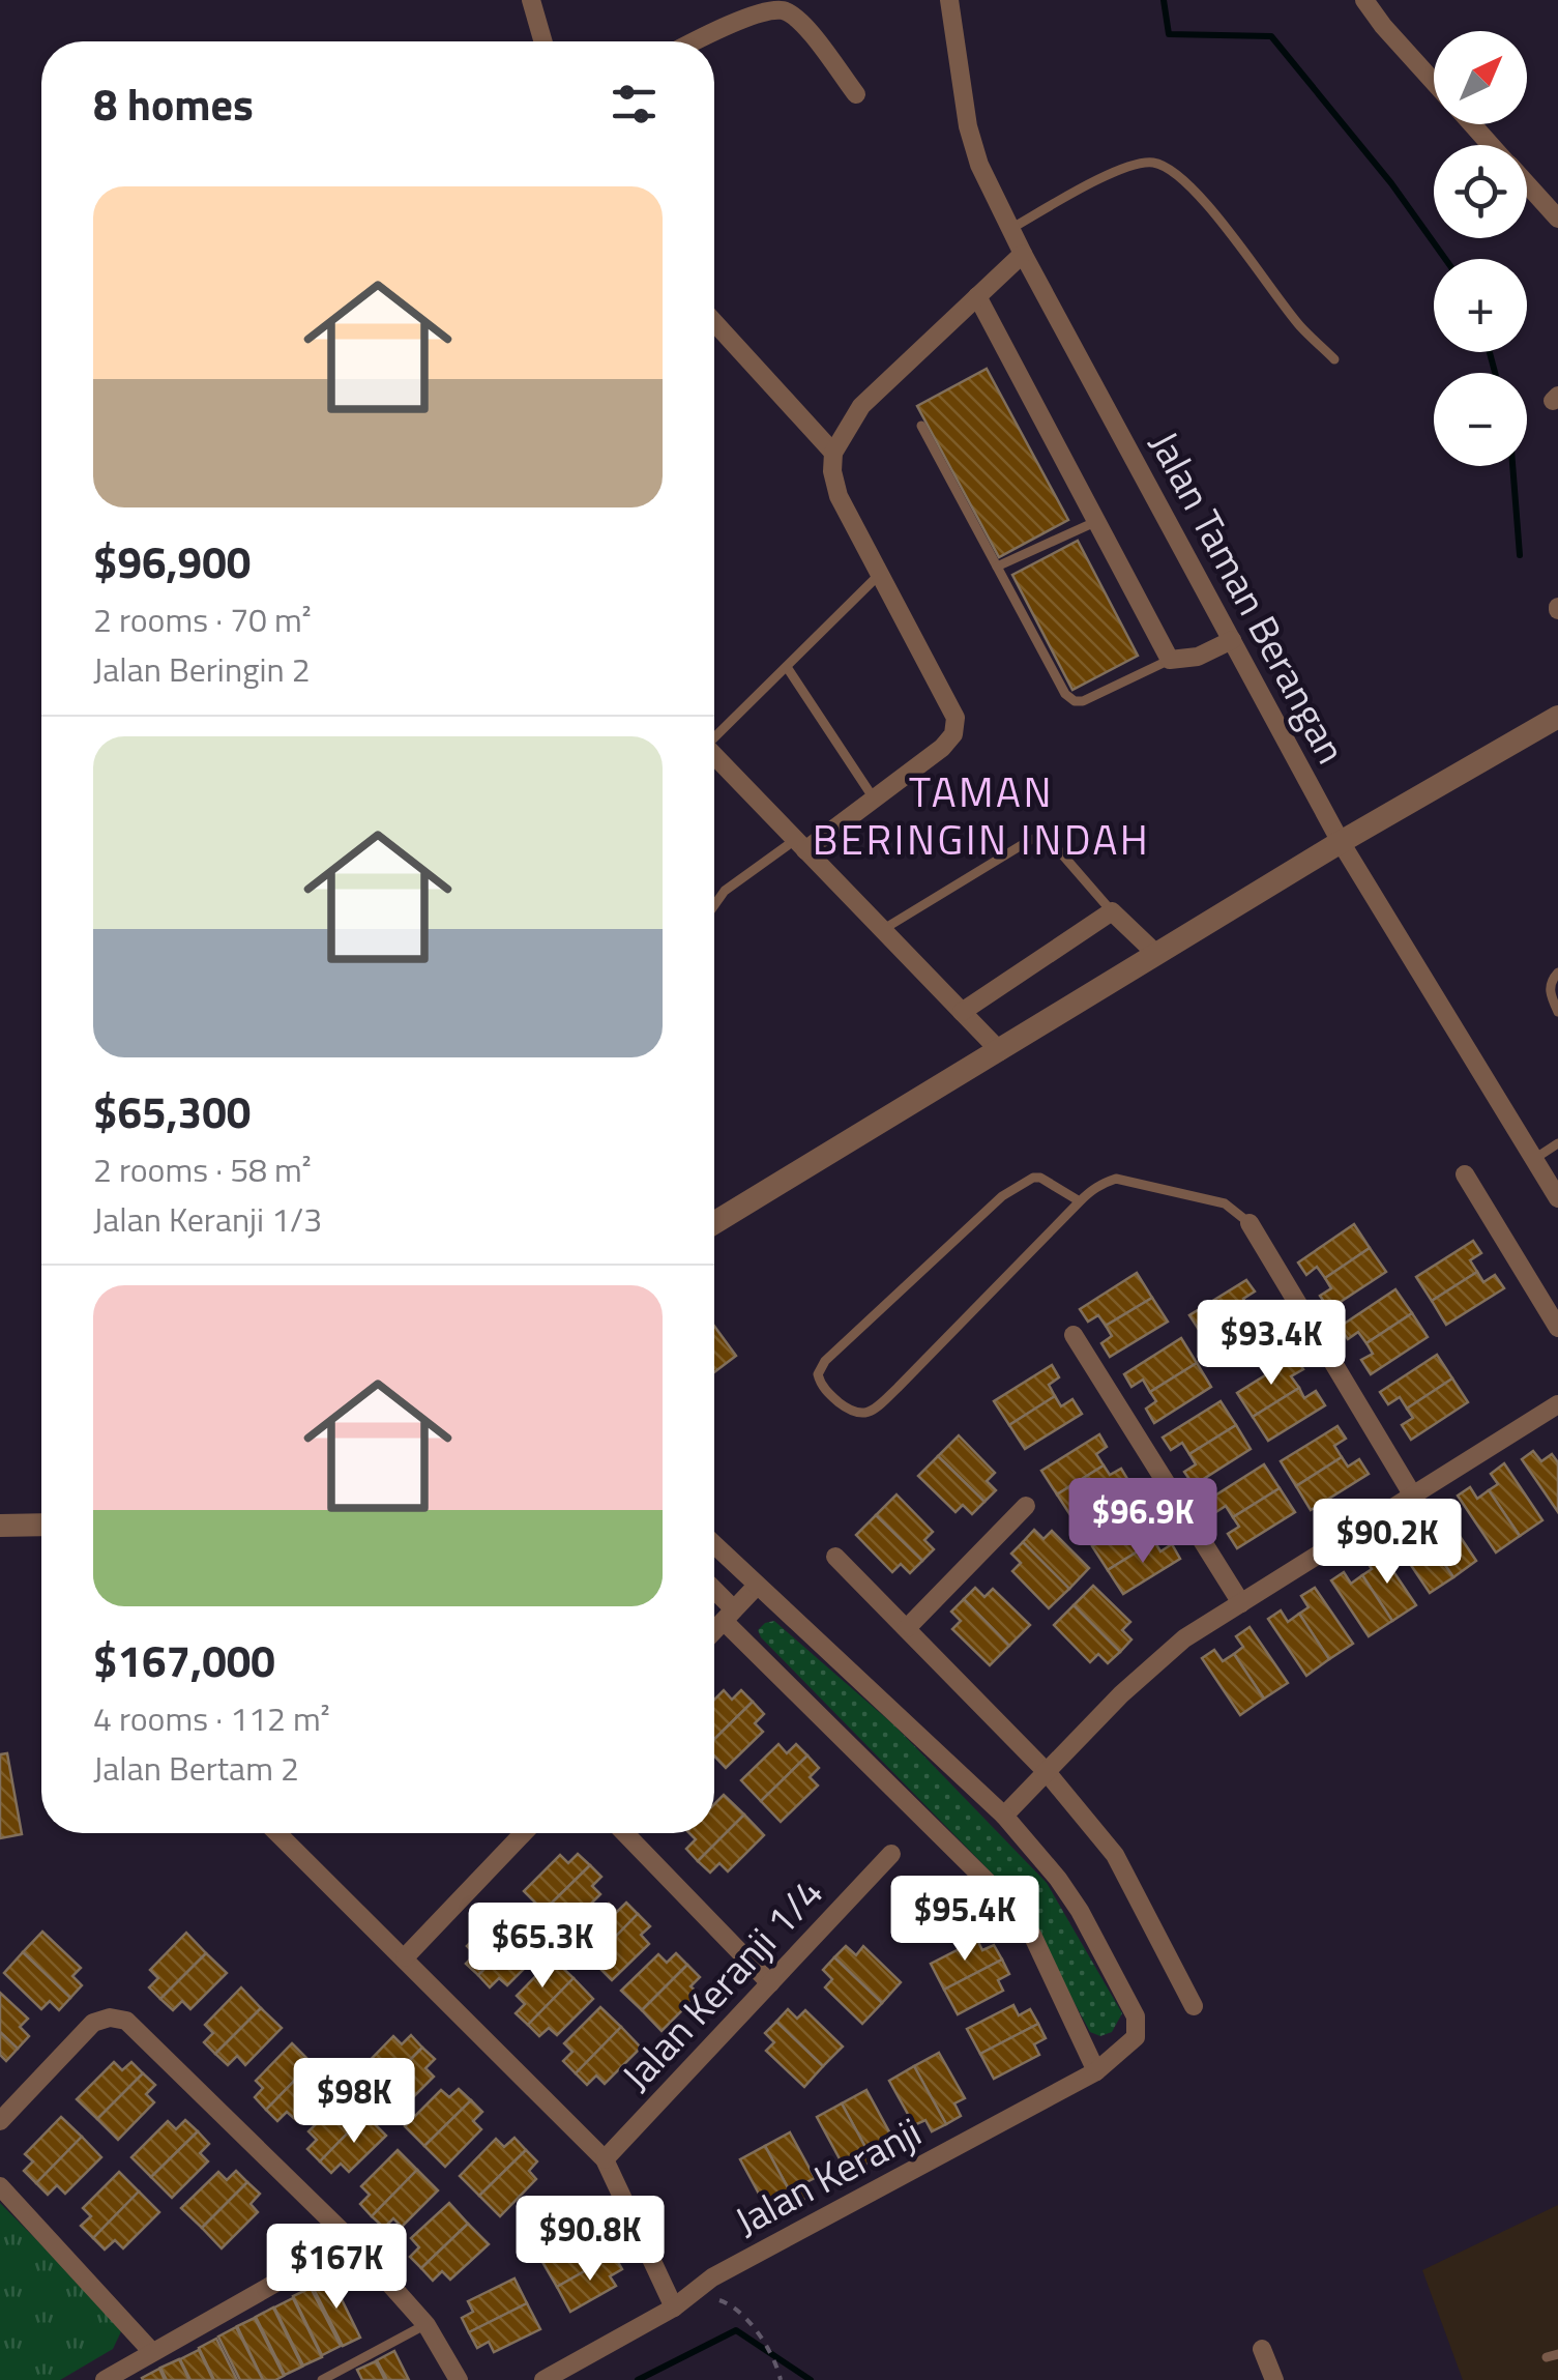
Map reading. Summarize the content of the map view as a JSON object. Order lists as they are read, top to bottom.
{
  "streets": {
    "street": ["Jalan Taman Berangan", "Jalan Keranji 1/4", "Jalan Keranji"]
  },
  "districts": ["TAMAN BERINGIN INDAH"],
  "north": "top right",
  "page": {
    "map_buttons": ["+", "−"],
    "heading": "8 homes",
    "list": [
      {
        "name": "$96,900",
        "note": "2 rooms · 70 m² · Jalan Beringin 2"
      },
      {
        "name": "$65,300",
        "note": "2 rooms · 58 m² · Jalan Keranji 1/3"
      },
      {
        "name": "$167,000",
        "note": "4 rooms · 112 m² · Jalan Bertam 2"
      }
    ],
    "price": [
      "$93.4K",
      "$96.9K",
      "$90.2K",
      "$95.4K",
      "$65.3K",
      "$98K",
      "$90.8K",
      "$167K"
    ]
  }
}
